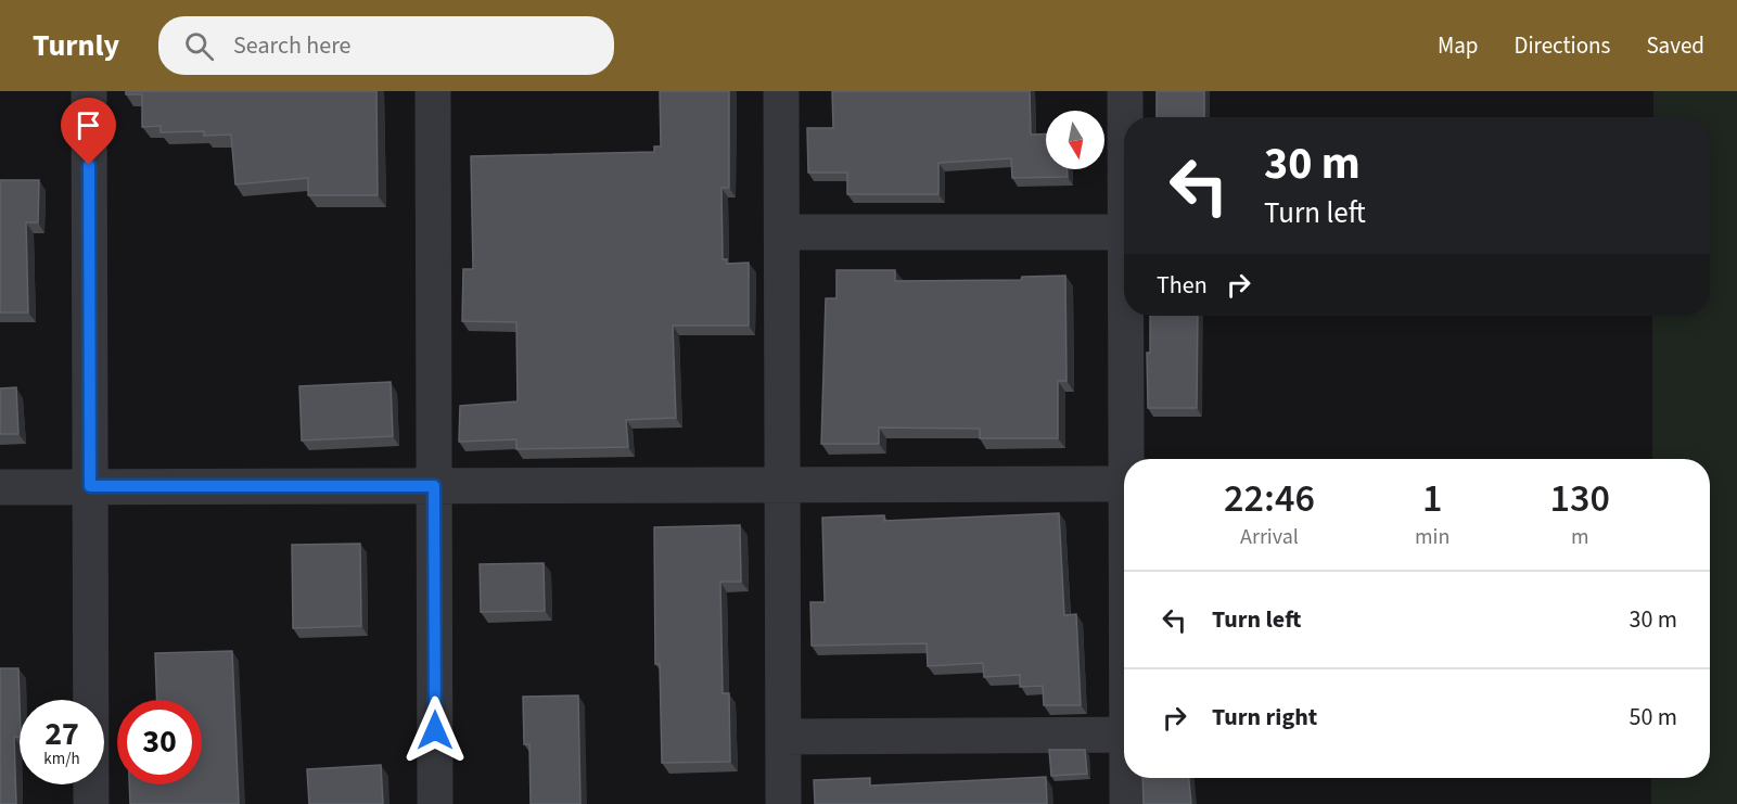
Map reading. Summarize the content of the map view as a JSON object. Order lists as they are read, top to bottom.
{
  "north": "bottom",
  "page": {
    "header": "Turnly",
    "search": "Search here",
    "nav": ["Map", "Directions", "Saved"],
    "turn": ["30 m", "Turn left"],
    "then": "Then",
    "eta": [
      "22:46",
      "Arrival",
      "1",
      "min",
      "130",
      "m"
    ],
    "list": [
      {
        "name": "Turn left",
        "value": "30 m"
      },
      {
        "name": "Turn right",
        "value": "50 m"
      }
    ],
    "speed": "27 km/h",
    "limit": "30"
  }
}
